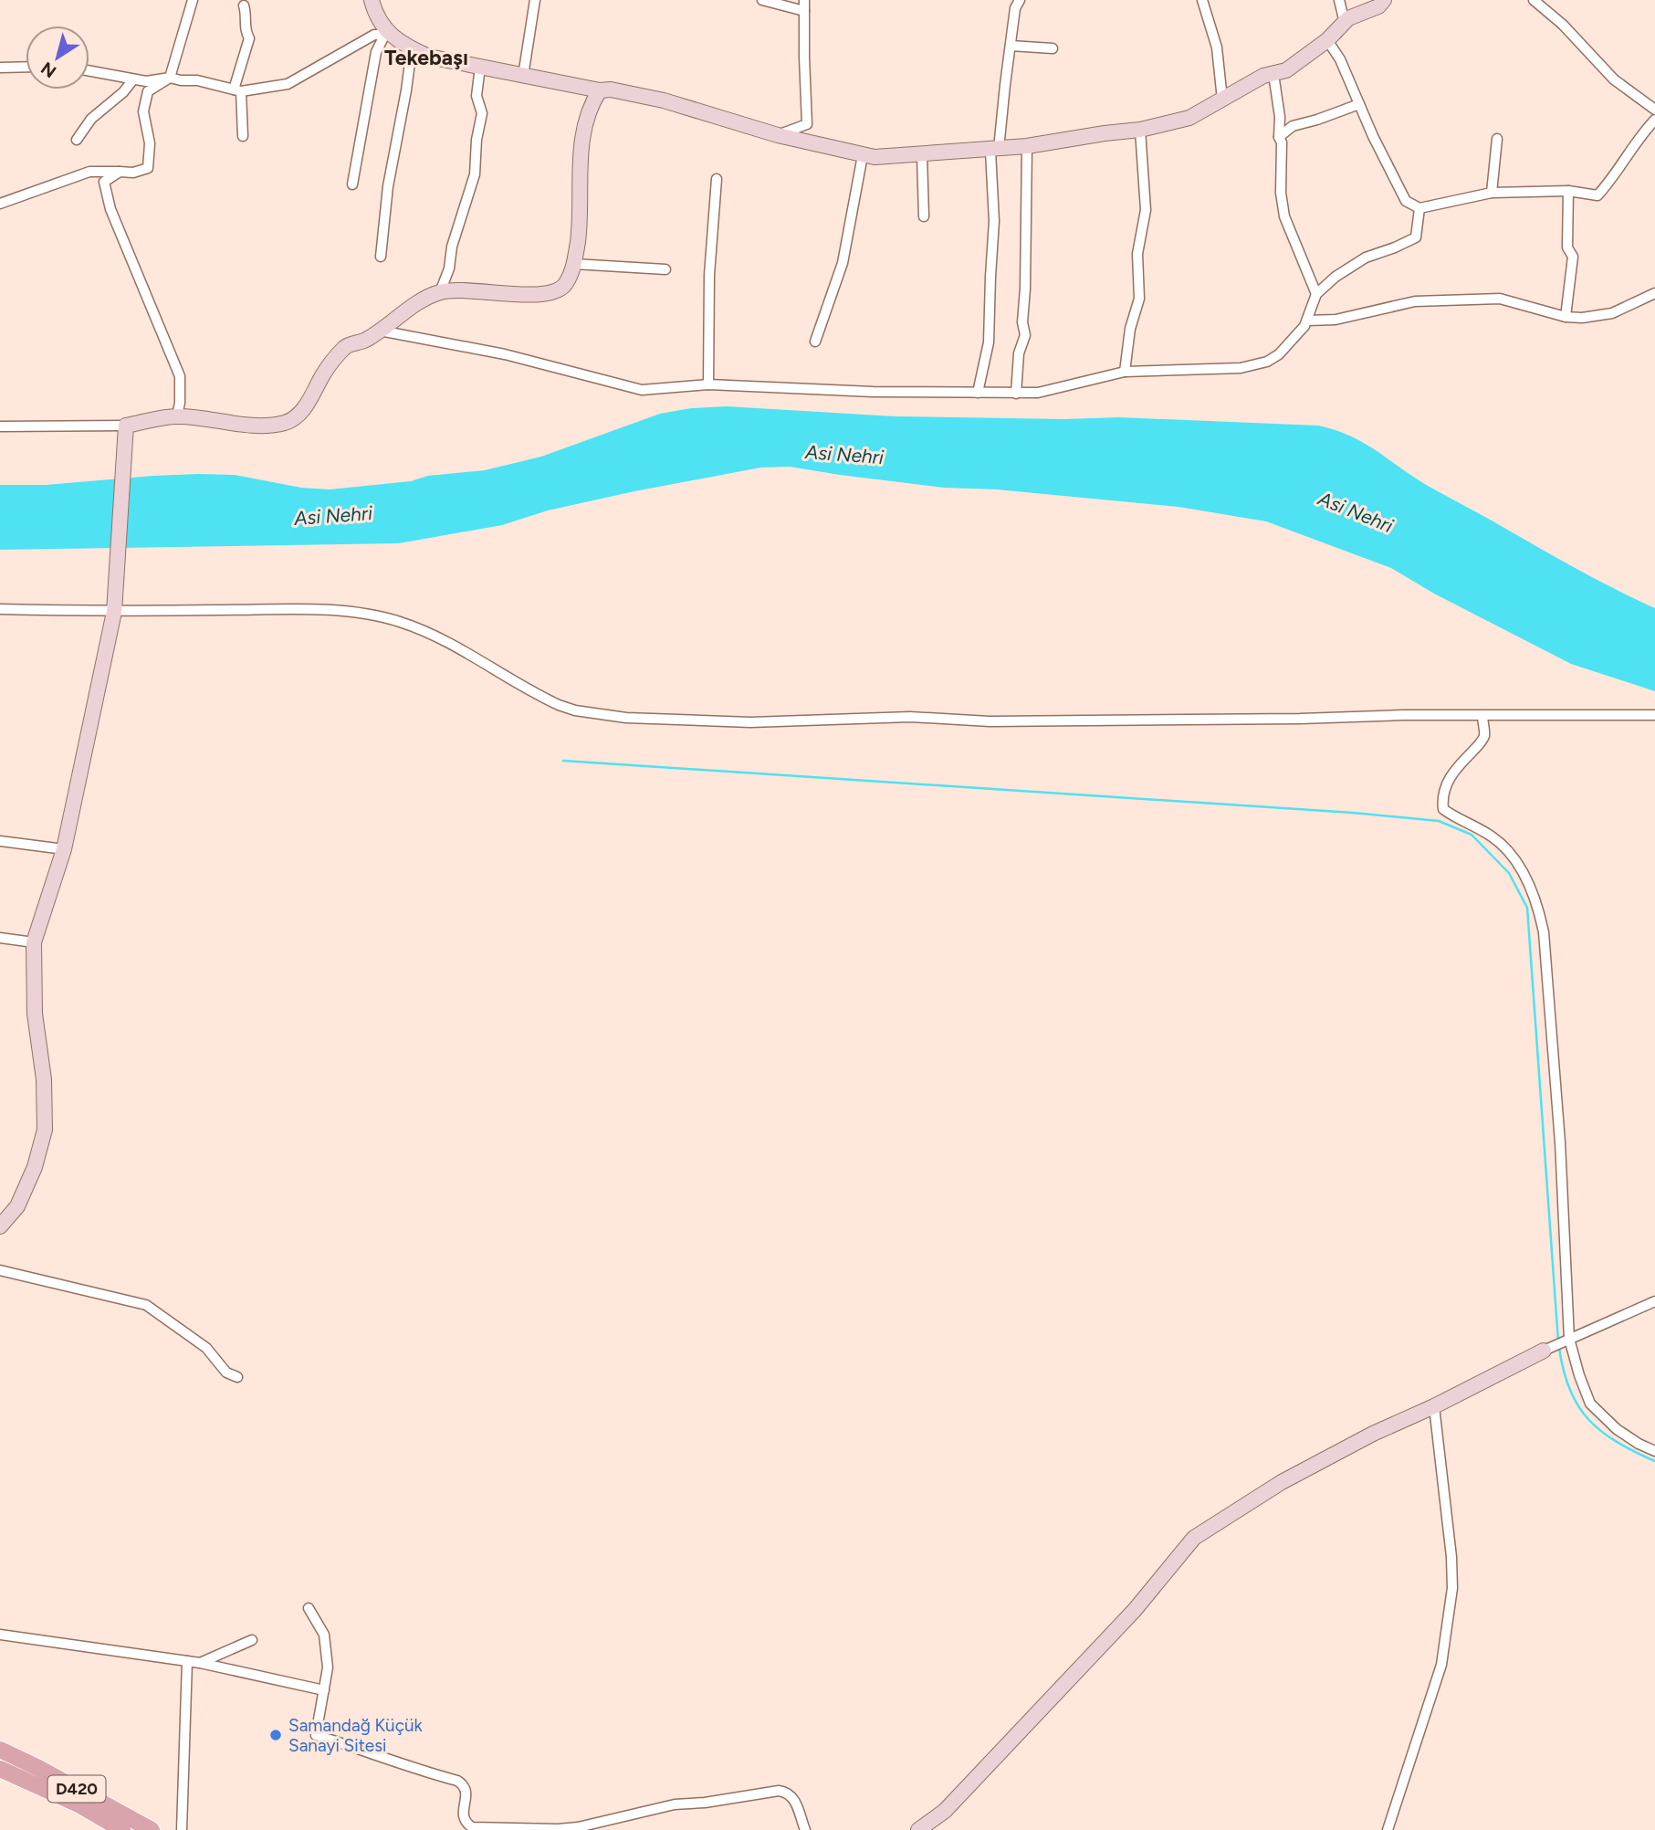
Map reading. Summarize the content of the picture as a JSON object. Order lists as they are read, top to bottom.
{
  "streets": {
    "main road": ["D420"]
  },
  "districts": ["Tekebaşı"],
  "water": ["Asi Nehri"],
  "places": ["Samandağ Küçük Sanayi Sitesi"],
  "north": "bottom left"
}
